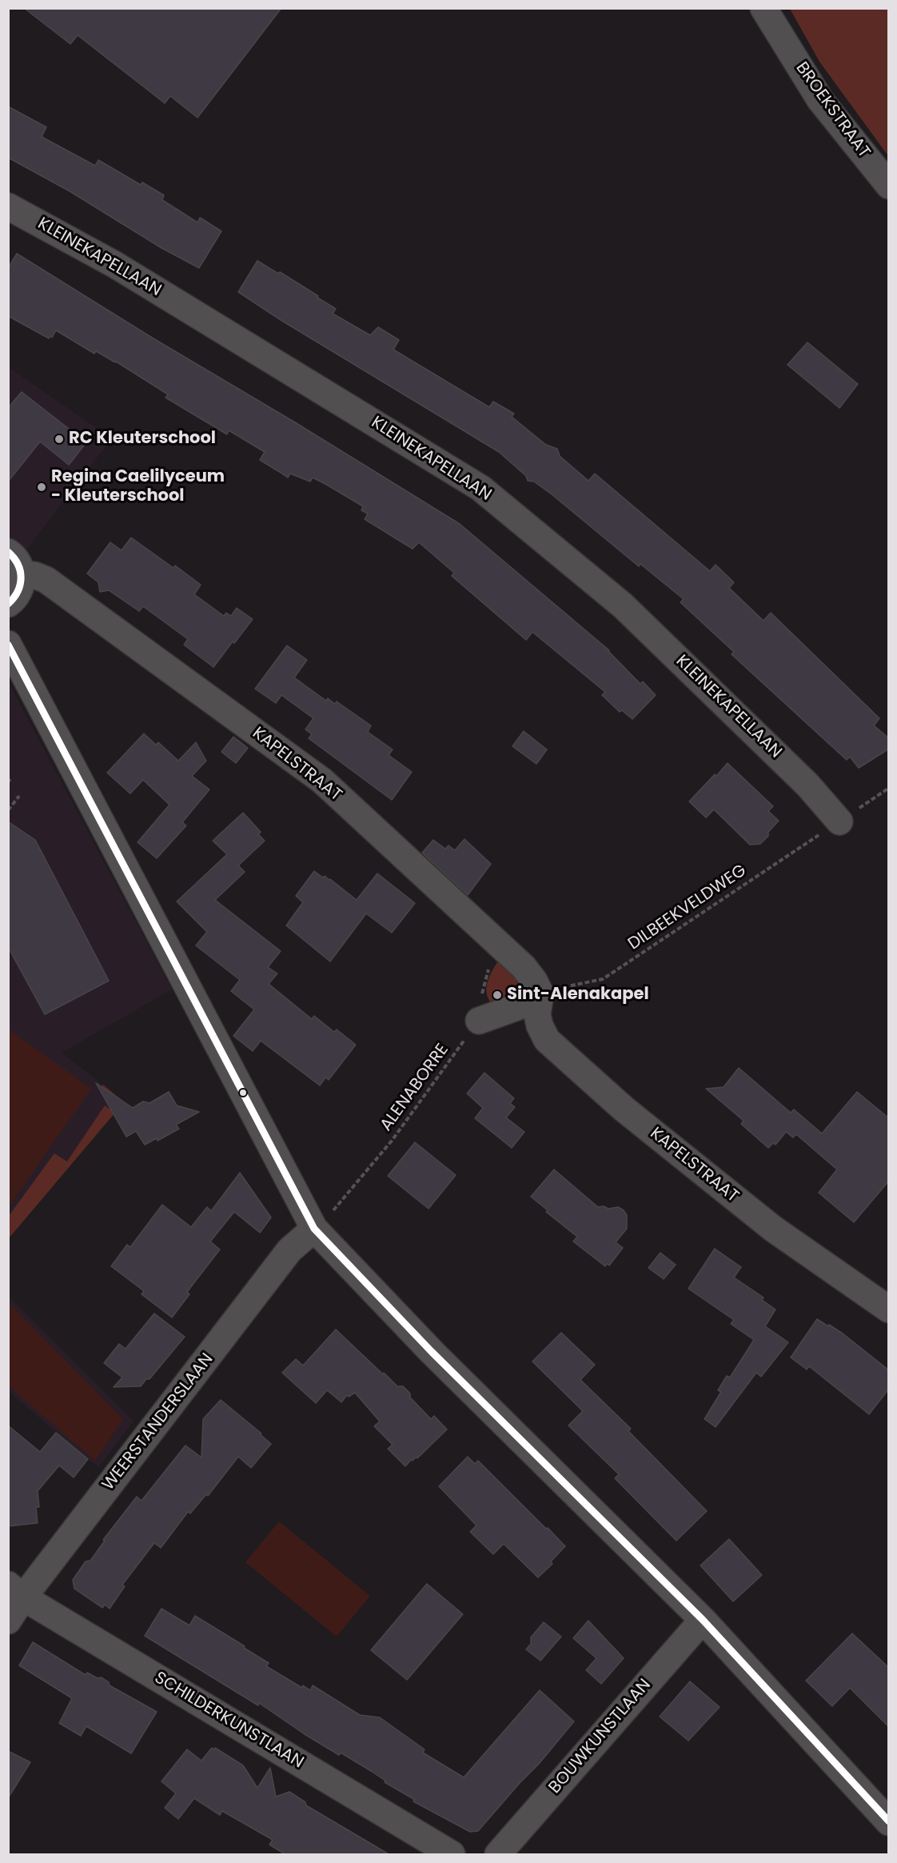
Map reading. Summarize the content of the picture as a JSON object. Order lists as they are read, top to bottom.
{
  "streets": {
    "street": [
      "BROEKSTRAAT",
      "KLEINEKAPELLAAN",
      "KAPELSTRAAT",
      "WEERSTANDERSLAAN",
      "SCHILDERKUNSTLAAN",
      "BOUWKUNSTLAAN"
    ],
    "path": ["DILBEEKVELDWEG", "ALENABORRE"]
  },
  "crossings": [
    ["KLEINEKAPELLAAN", "DILBEEKVELDWEG"],
    ["KAPELSTRAAT", "DILBEEKVELDWEG"],
    ["KAPELSTRAAT", "ALENABORRE"],
    ["ALENABORRE", "WEERSTANDERSLAAN"],
    ["WEERSTANDERSLAAN", "SCHILDERKUNSTLAAN"]
  ],
  "places": ["RC Kleuterschool", "Regina Caelilyceum - Kleuterschool", "Sint-Alenakapel"]
}
